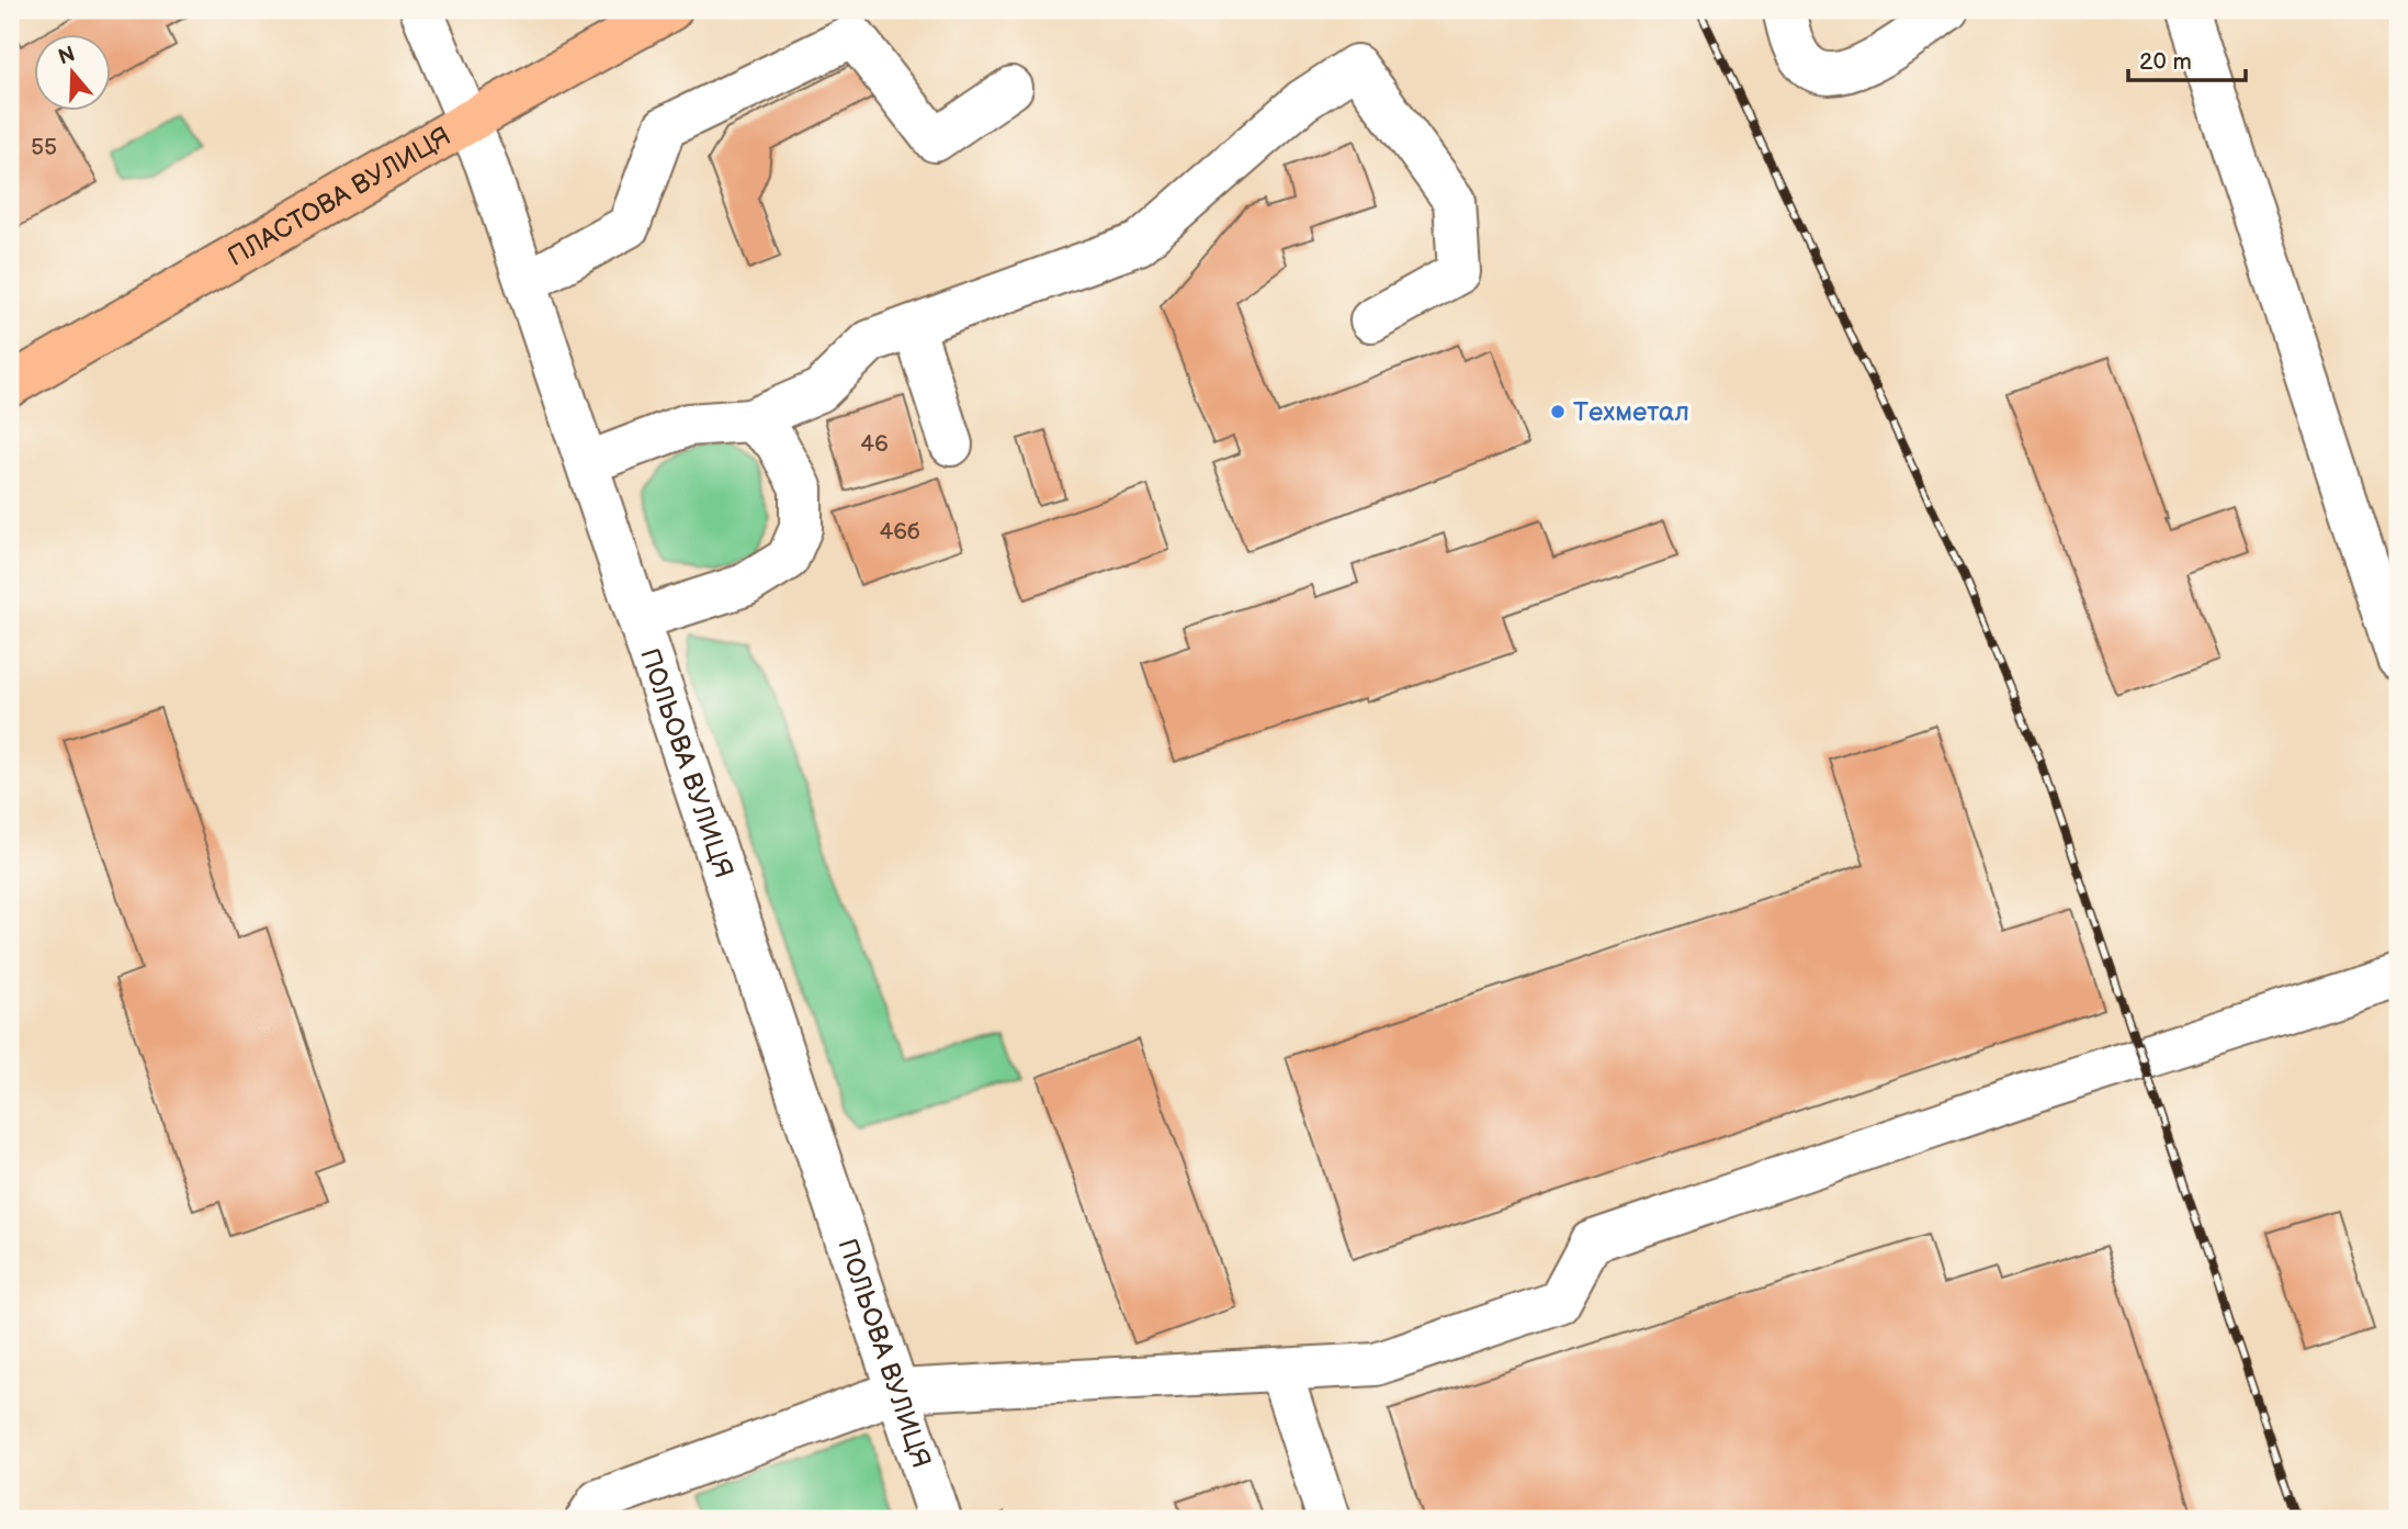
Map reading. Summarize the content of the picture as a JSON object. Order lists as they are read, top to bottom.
{
  "streets": {
    "main road": ["ПЛАСТОВА ВУЛИЦЯ"],
    "street": ["ПОЛЬОВА ВУЛИЦЯ"]
  },
  "crossings": [
    ["ПЛАСТОВА ВУЛИЦЯ", "ПОЛЬОВА ВУЛИЦЯ"]
  ],
  "places": ["Техметал"],
  "house_numbers": ["55", "46", "46б"],
  "scale_bar": "20 m",
  "north": "top"
}
